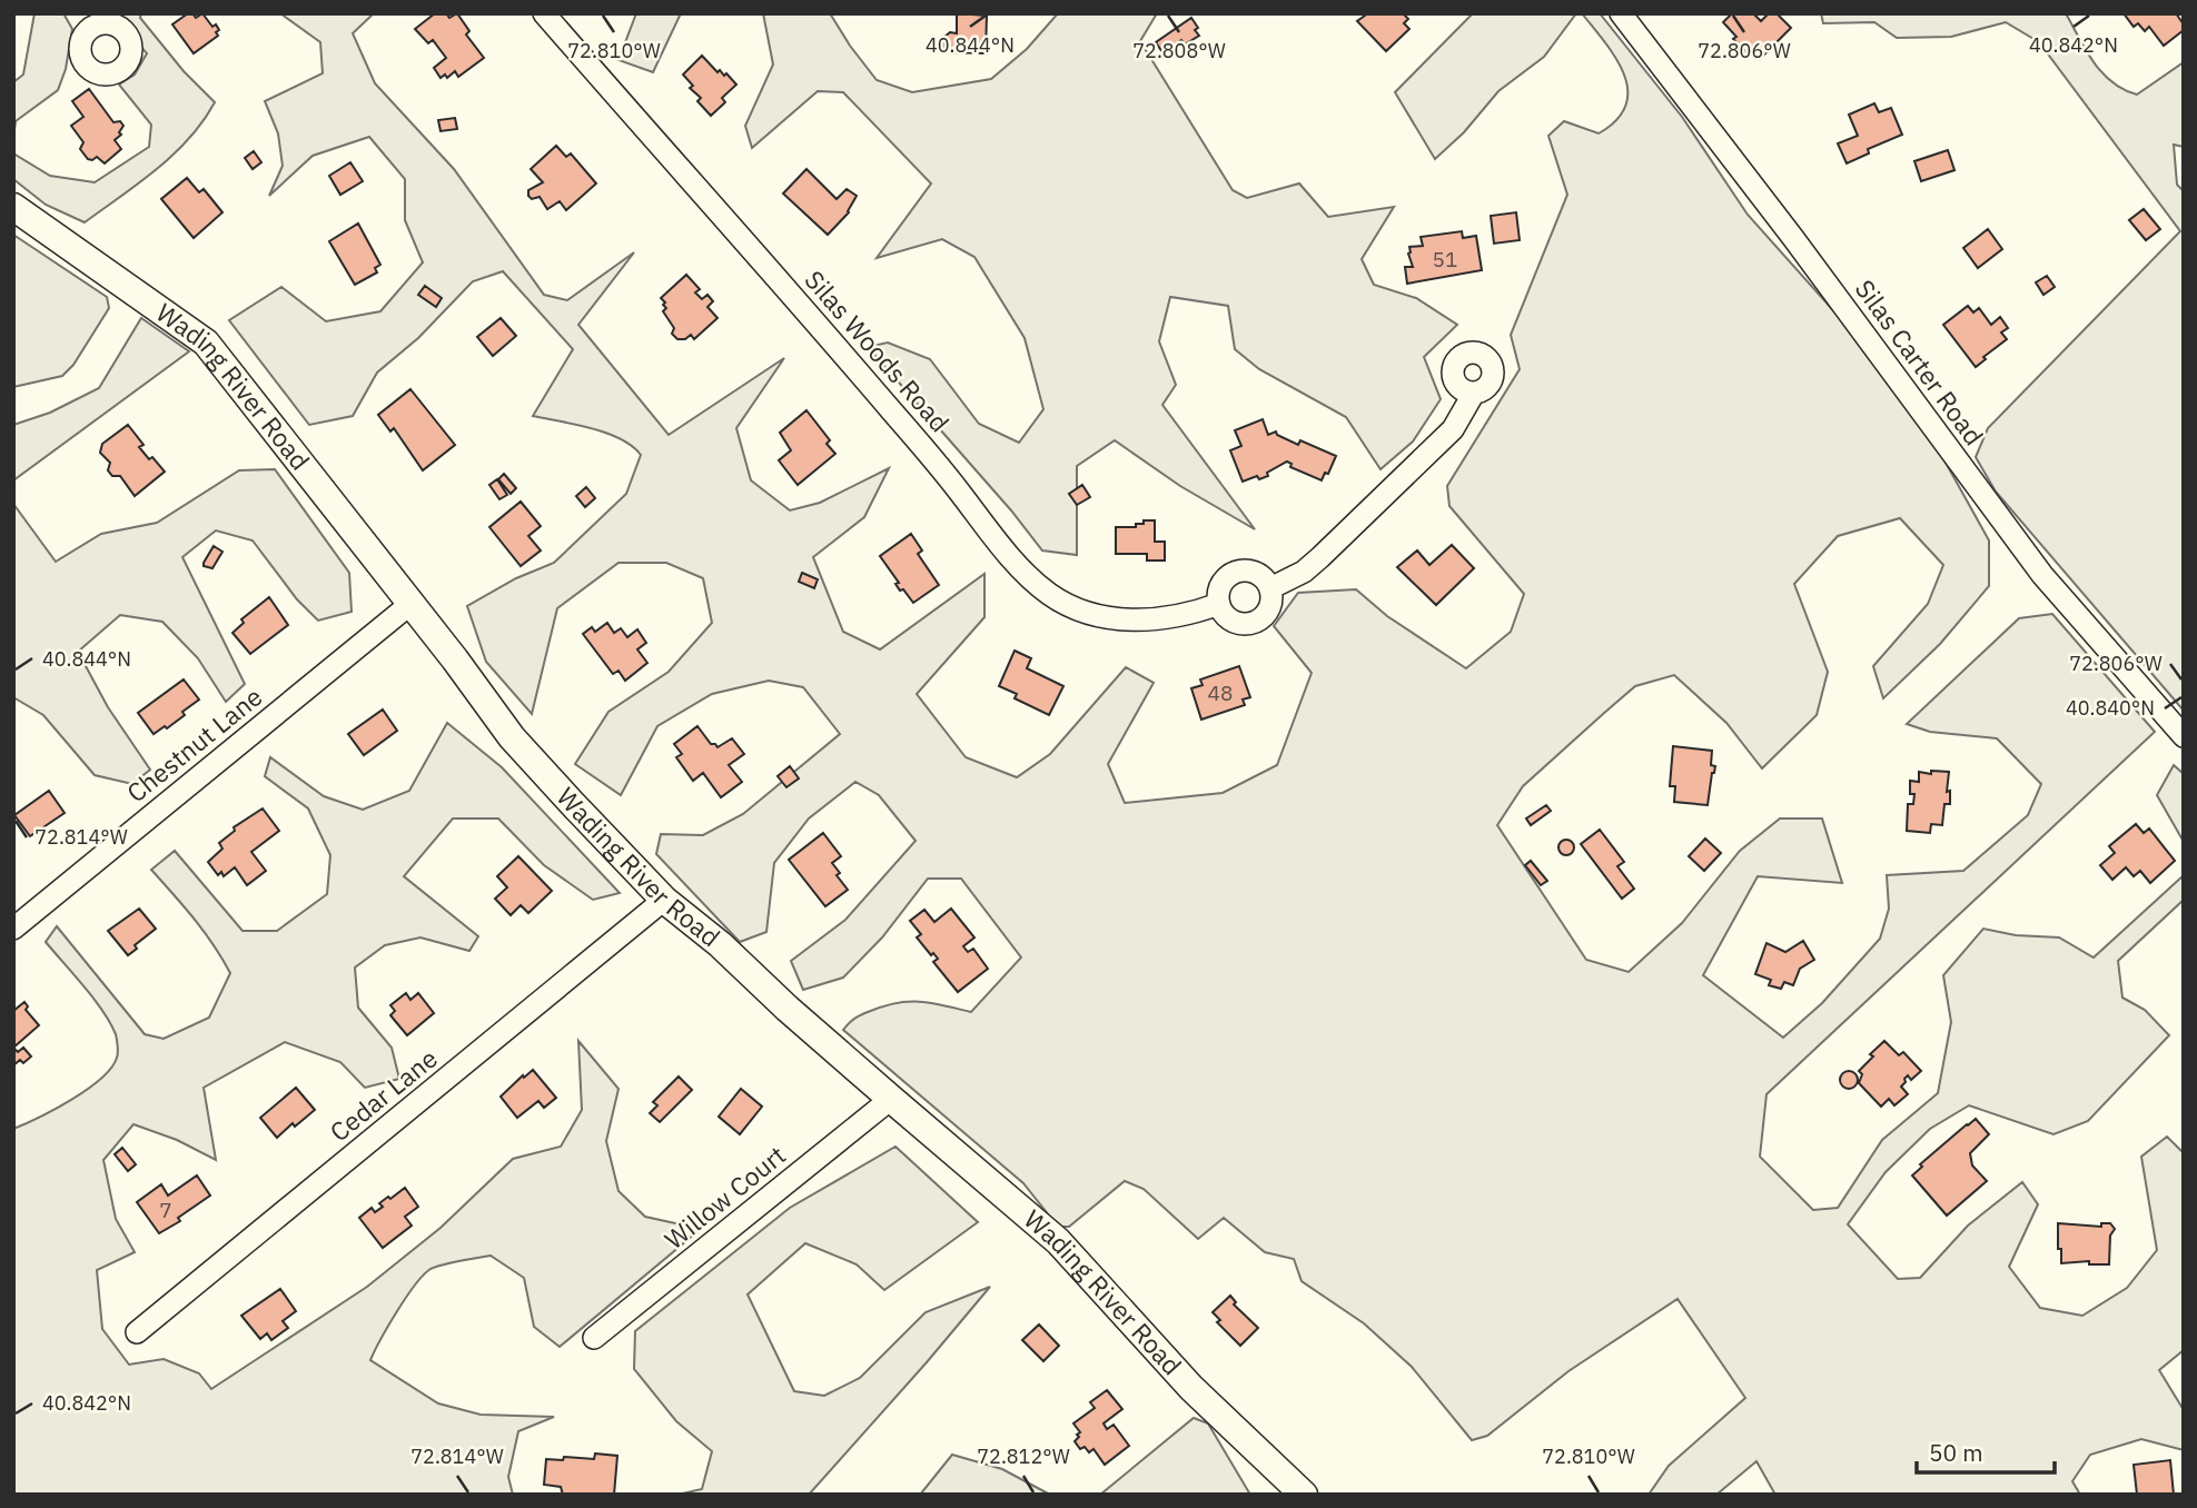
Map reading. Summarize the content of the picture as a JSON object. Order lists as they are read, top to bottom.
{
  "streets": {
    "main road": ["Wading River Road"],
    "street": [
      "Silas Woods Road",
      "Silas Carter Road",
      "Chestnut Lane",
      "Cedar Lane",
      "Willow Court"
    ]
  },
  "crossings": [
    ["Wading River Road", "Chestnut Lane"],
    ["Wading River Road", "Cedar Lane"],
    ["Wading River Road", "Willow Court"]
  ],
  "house_numbers": ["51", "48", "7"],
  "scale_bar": "50 m",
  "coordinates": [
    "40.844°N",
    "40.842°N",
    "72.810°W",
    "72.808°W",
    "72.806°W",
    "40.840°N",
    "72.814°W",
    "72.812°W"
  ]
}
